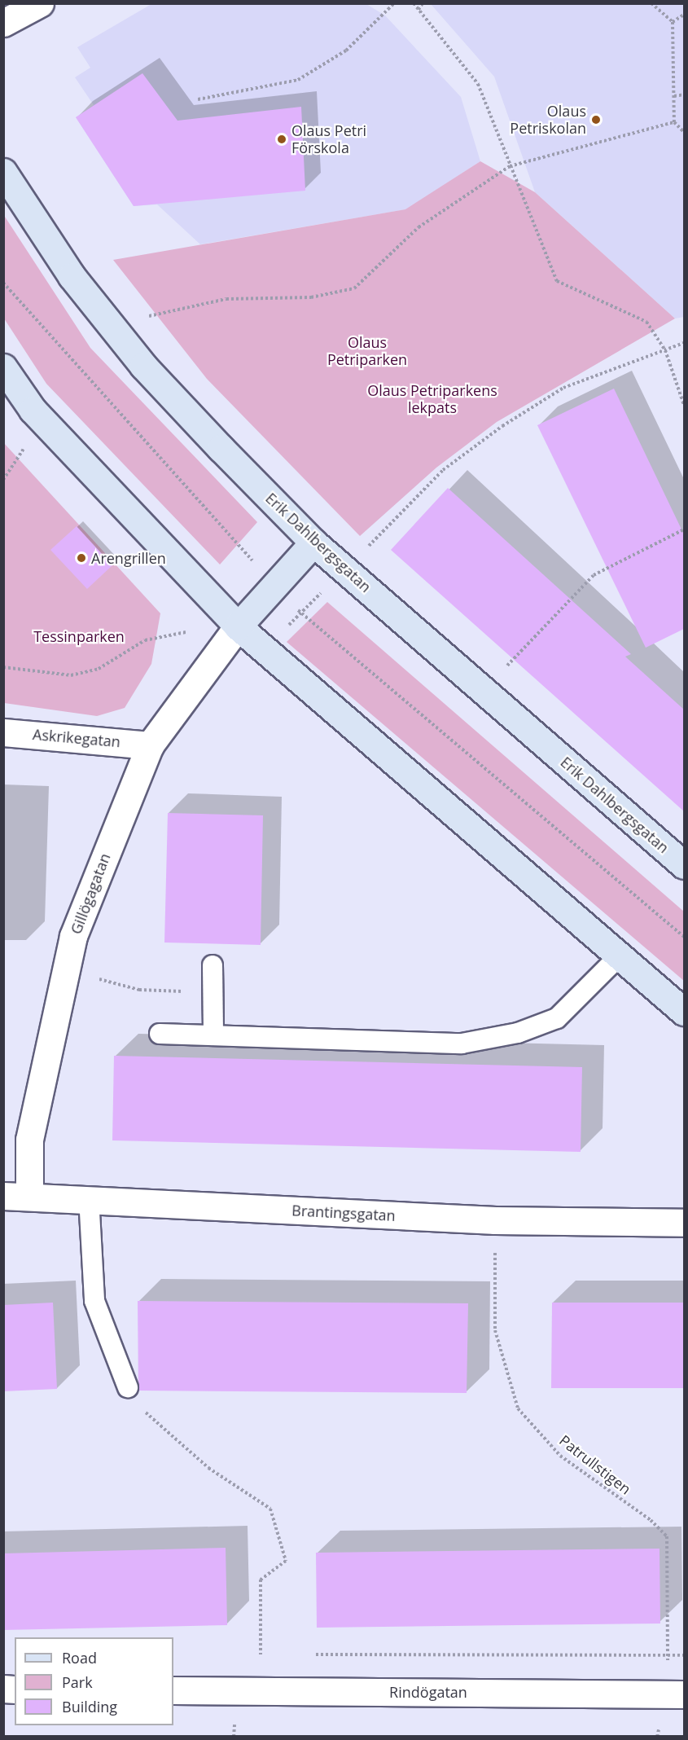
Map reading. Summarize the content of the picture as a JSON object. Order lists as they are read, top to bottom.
{
  "streets": {
    "street": [
      "Erik Dahlbergsgatan",
      "Askrikegatan",
      "Gillögagatan",
      "Brantingsgatan",
      "Rindögatan"
    ],
    "path": ["Patrullstigen"]
  },
  "crossings": [
    ["Askrikegatan", "Gillögagatan"],
    ["Gillögagatan", "Brantingsgatan"],
    ["Brantingsgatan", "Patrullstigen"],
    ["Patrullstigen", "Rindögatan"]
  ],
  "parks": ["Olaus Petriparken", "Olaus Petriparkens lekpats", "Tessinparken"],
  "places": ["Olaus Petriskolan", "Olaus Petri Förskola", "Arengrillen"],
  "legend": ["Road", "Park", "Building"]
}
